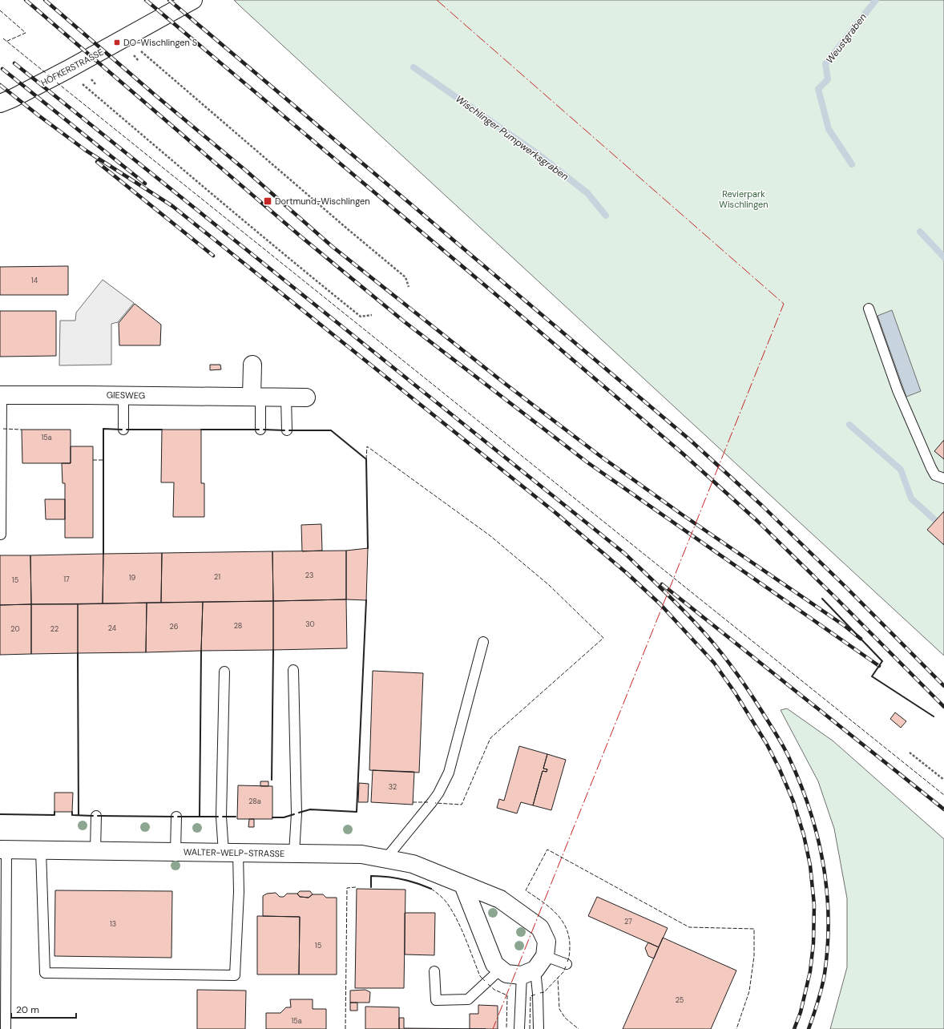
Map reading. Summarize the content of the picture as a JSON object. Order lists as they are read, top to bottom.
{
  "streets": {
    "street": ["HÖFKERSTRASSE", "GIESWEG", "WALTER-WELP-STRASSE"]
  },
  "water": ["Weustgraben", "Wischlinger Pumpwerksgraben"],
  "parks": ["Revierpark Wischlingen"],
  "places": {
    "transit": ["DO-Wischlingen S", "Dortmund-Wischlingen"]
  },
  "house_numbers": [
    "14",
    "15a",
    "23",
    "21",
    "19",
    "17",
    "15",
    "30",
    "28",
    "26",
    "24",
    "20",
    "22",
    "32",
    "28a",
    "27",
    "13",
    "15",
    "25",
    "15a"
  ],
  "scale_bar": "20 m"
}
